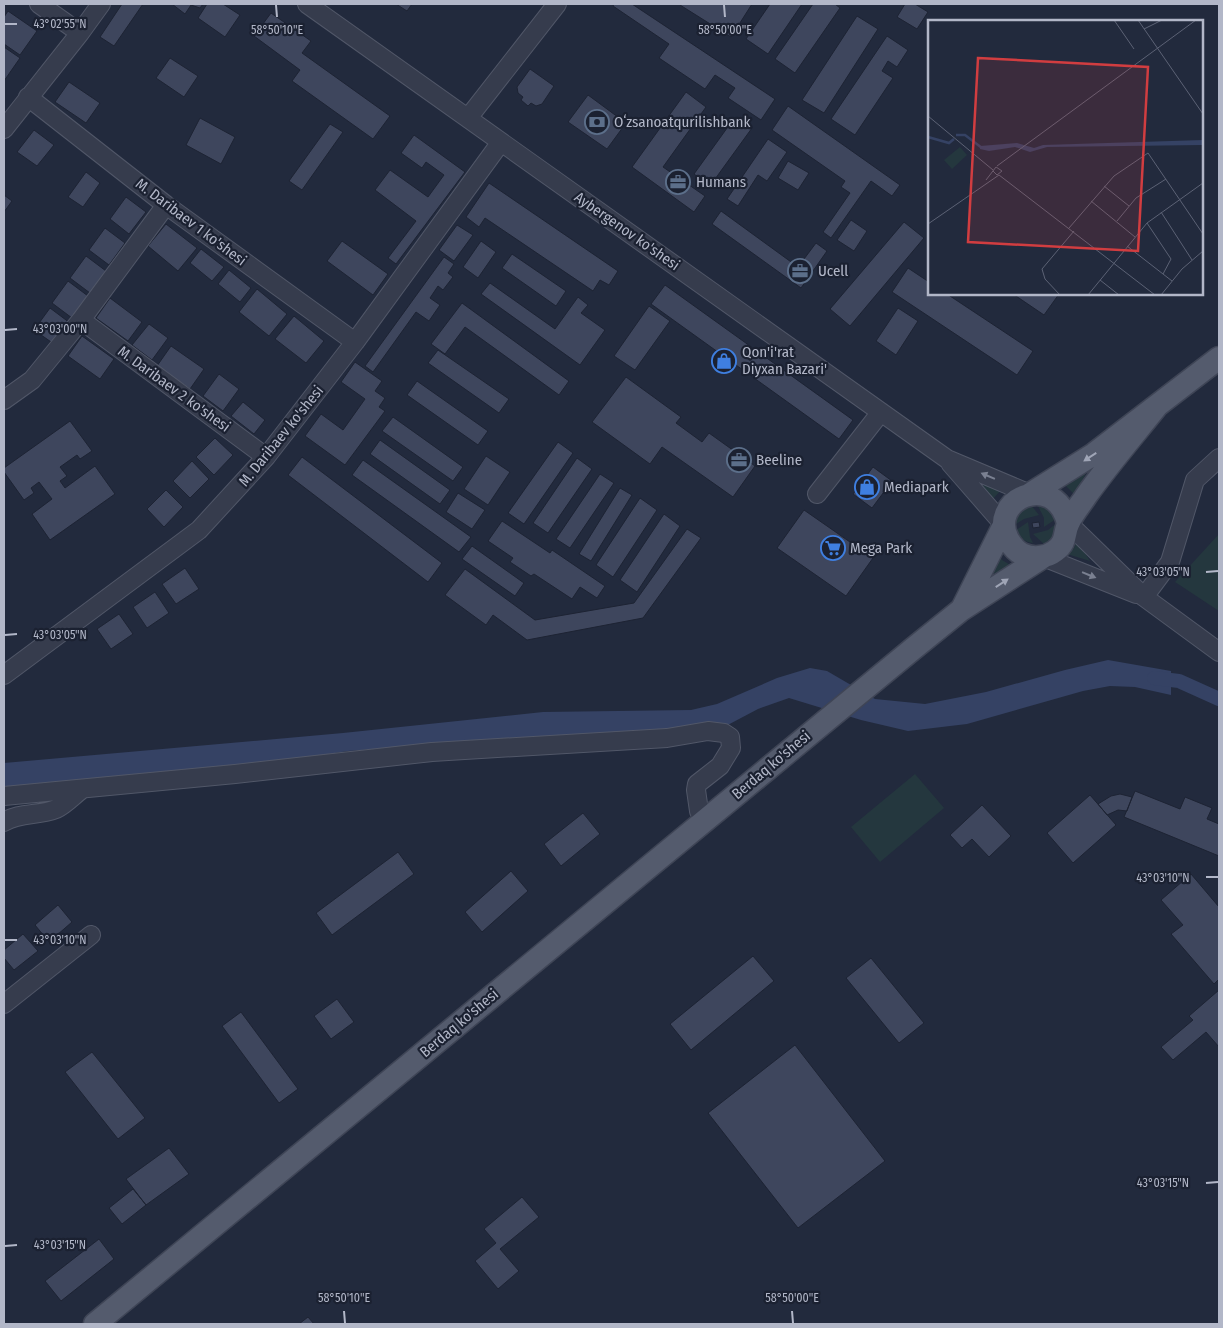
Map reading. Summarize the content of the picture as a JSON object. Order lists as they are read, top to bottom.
{
  "streets": {
    "main road": ["Berdaq ko'shesi"],
    "street": [
      "M. Daribaev 1 ko'shesi",
      "Aybergenov ko'shesi",
      "M. Daribaev 2 ko'shesi",
      "M. Daribaev ko'shesi"
    ]
  },
  "crossings": [
    ["M. Daribaev 1 ko'shesi", "M. Daribaev ko'shesi"],
    ["Aybergenov ko'shesi", "M. Daribaev ko'shesi"],
    ["Aybergenov ko'shesi", "Berdaq ko'shesi"],
    ["M. Daribaev 2 ko'shesi", "M. Daribaev ko'shesi"]
  ],
  "places": {
    "bank": ["Oʻzsanoatqurilishbank"],
    "office": ["Humans", "Ucell", "Beeline"],
    "shop": ["Qon'i'rat Diyxan Bazari'", "Mediapark"],
    "supermarket": ["Mega Park"]
  },
  "coordinates": [
    "43°02'55\"N",
    "58°50'10\"E",
    "58°50'00\"E",
    "43°03'00\"N",
    "43°03'05\"N",
    "43°03'10\"N",
    "43°03'15\"N"
  ]
}
